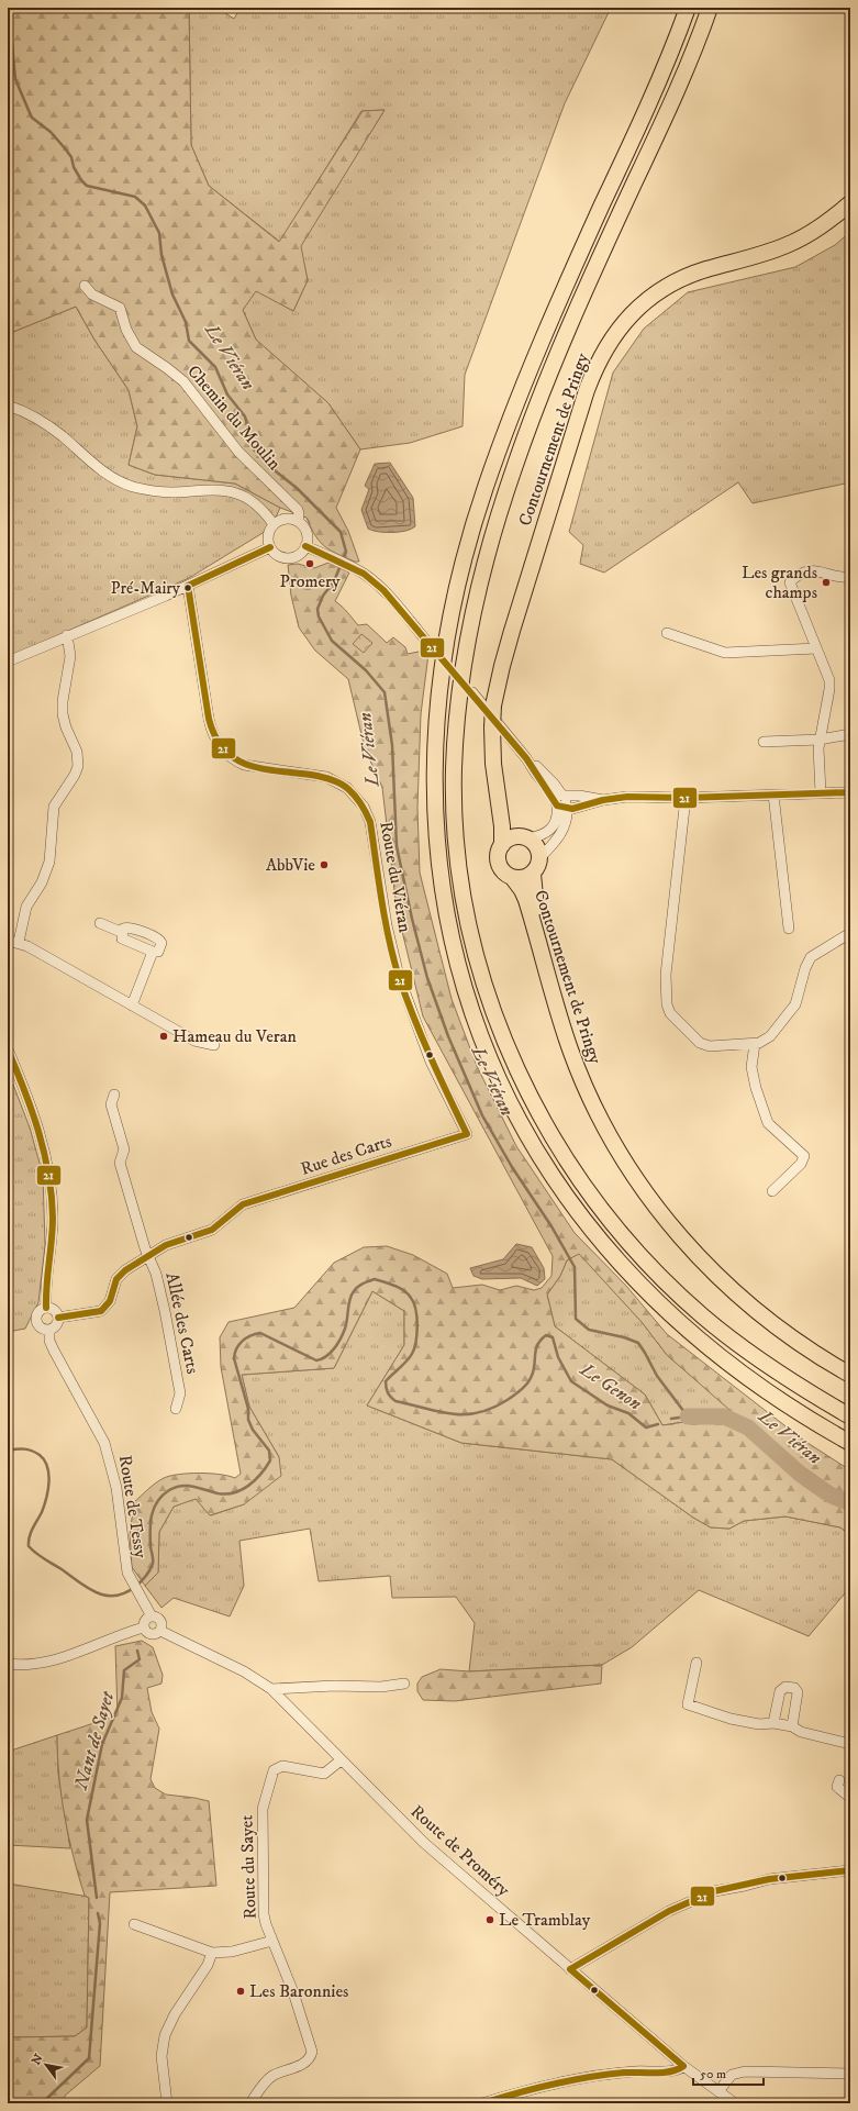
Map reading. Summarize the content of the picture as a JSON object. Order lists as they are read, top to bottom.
{
  "streets": {
    "highway": ["Contournement de Pringy"],
    "street": [
      "Chemin du Moulin",
      "Route du Viéran",
      "Rue des Carts",
      "Allée des Carts",
      "Route de Tessy",
      "Route de Proméry",
      "Route du Sayet"
    ]
  },
  "crossings": [
    ["Route du Viéran", "Rue des Carts"],
    ["Rue des Carts", "Allée des Carts"],
    ["Rue des Carts", "Route de Tessy"],
    ["Route de Tessy", "Route de Proméry"],
    ["Route de Proméry", "Route du Sayet"]
  ],
  "water": ["Le Viéran", "Le Genon", "Nant de Sayet"],
  "places": [
    "Promery",
    "Les grands champs",
    "Pré-Mairy",
    "AbbVie",
    "Hameau du Veran",
    "Le Tramblay",
    "Les Baronnies"
  ],
  "lines": ["transit line 21"],
  "scale_bar": "50 m",
  "north": "top left"
}
